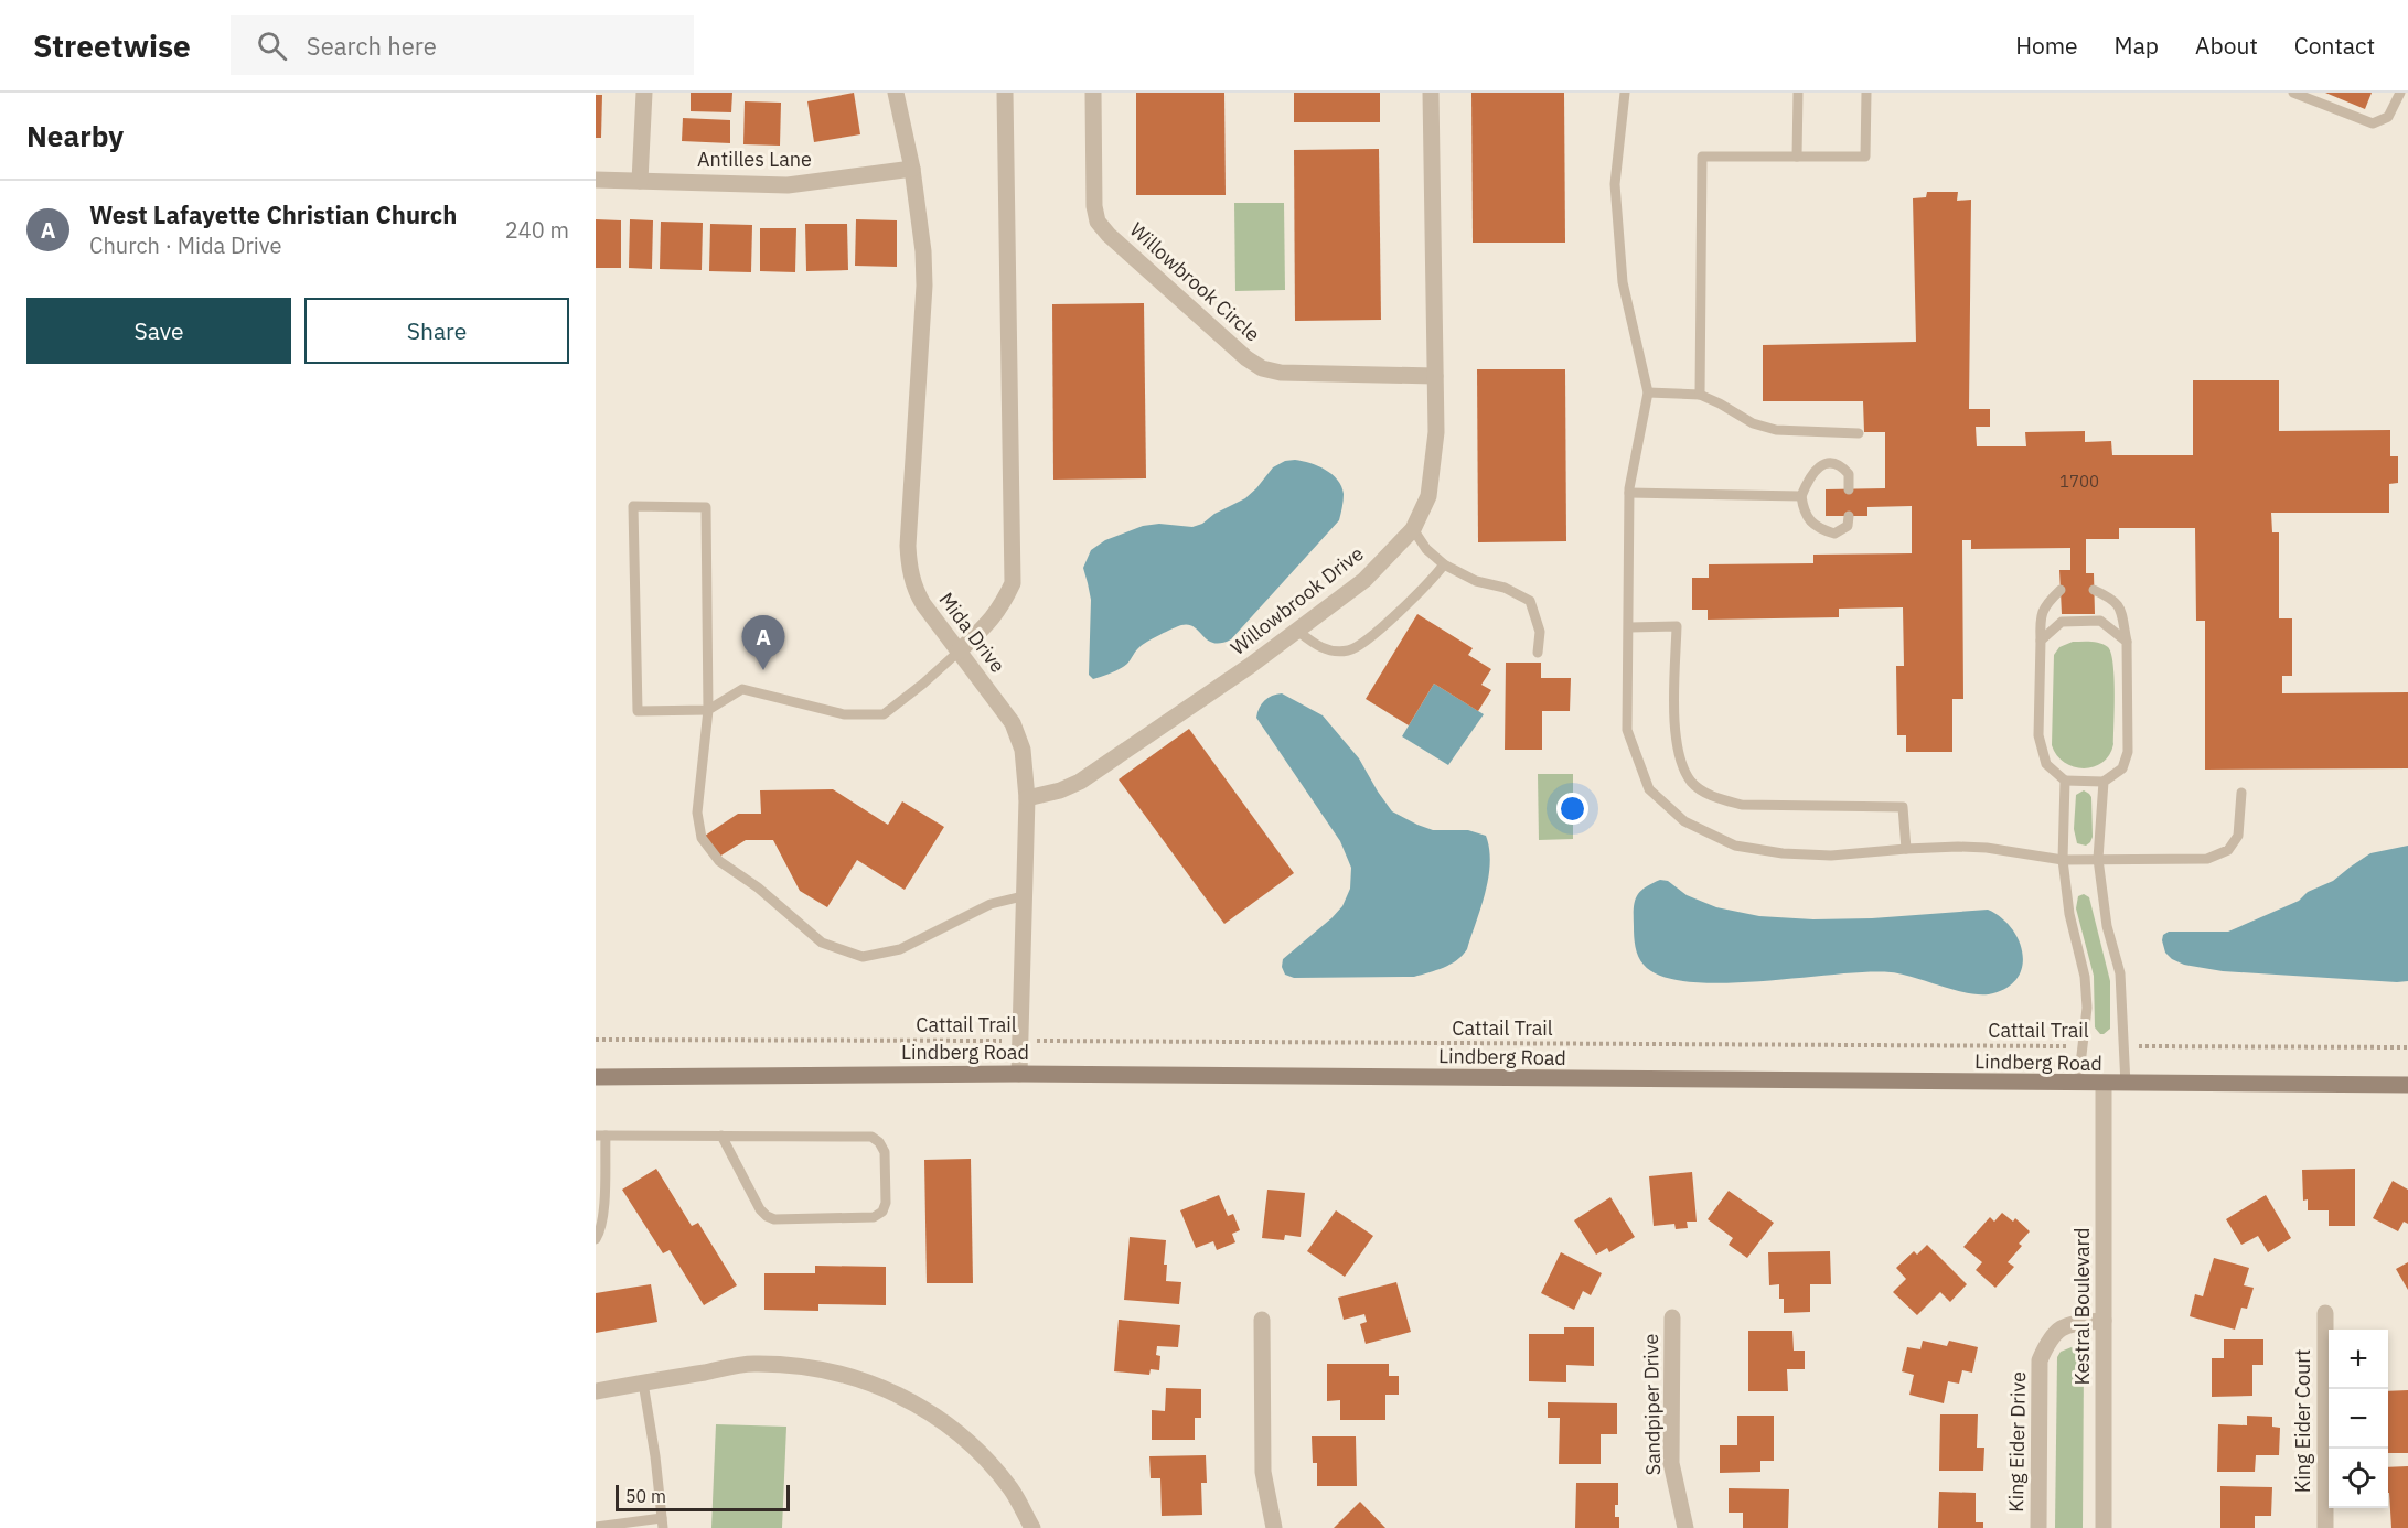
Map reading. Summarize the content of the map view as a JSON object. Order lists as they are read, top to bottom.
{
  "streets": {
    "main road": ["Lindberg Road"],
    "street": [
      "Antilles Lane",
      "Willowbrook Circle",
      "Willowbrook Drive",
      "Mida Drive",
      "Kestral Boulevard",
      "Sandpiper Drive",
      "King Eider Court",
      "King Eider Drive"
    ],
    "path": ["Cattail Trail"]
  },
  "crossings": [
    ["Antilles Lane", "Mida Drive"],
    ["Willowbrook Circle", "Willowbrook Drive"],
    ["Willowbrook Drive", "Mida Drive"],
    ["Mida Drive", "Cattail Trail"],
    ["Mida Drive", "Lindberg Road"],
    ["Lindberg Road", "Kestral Boulevard"],
    ["Kestral Boulevard", "King Eider Drive"]
  ],
  "house_numbers": ["1700"],
  "scale_bar": "50 m",
  "page": {
    "header": "Streetwise",
    "search": "Search here",
    "nav": [
      "Home",
      "Map",
      "About",
      "Contact"
    ],
    "heading": "Nearby",
    "list": [
      {
        "mark": "A",
        "name": "West Lafayette Christian Church",
        "note": "Church · Mida Drive",
        "value": "240 m"
      }
    ],
    "buttons": ["Save", "Share"],
    "pins": "A",
    "map_buttons": ["+", "−"],
    "scale": "50 m"
  }
}
